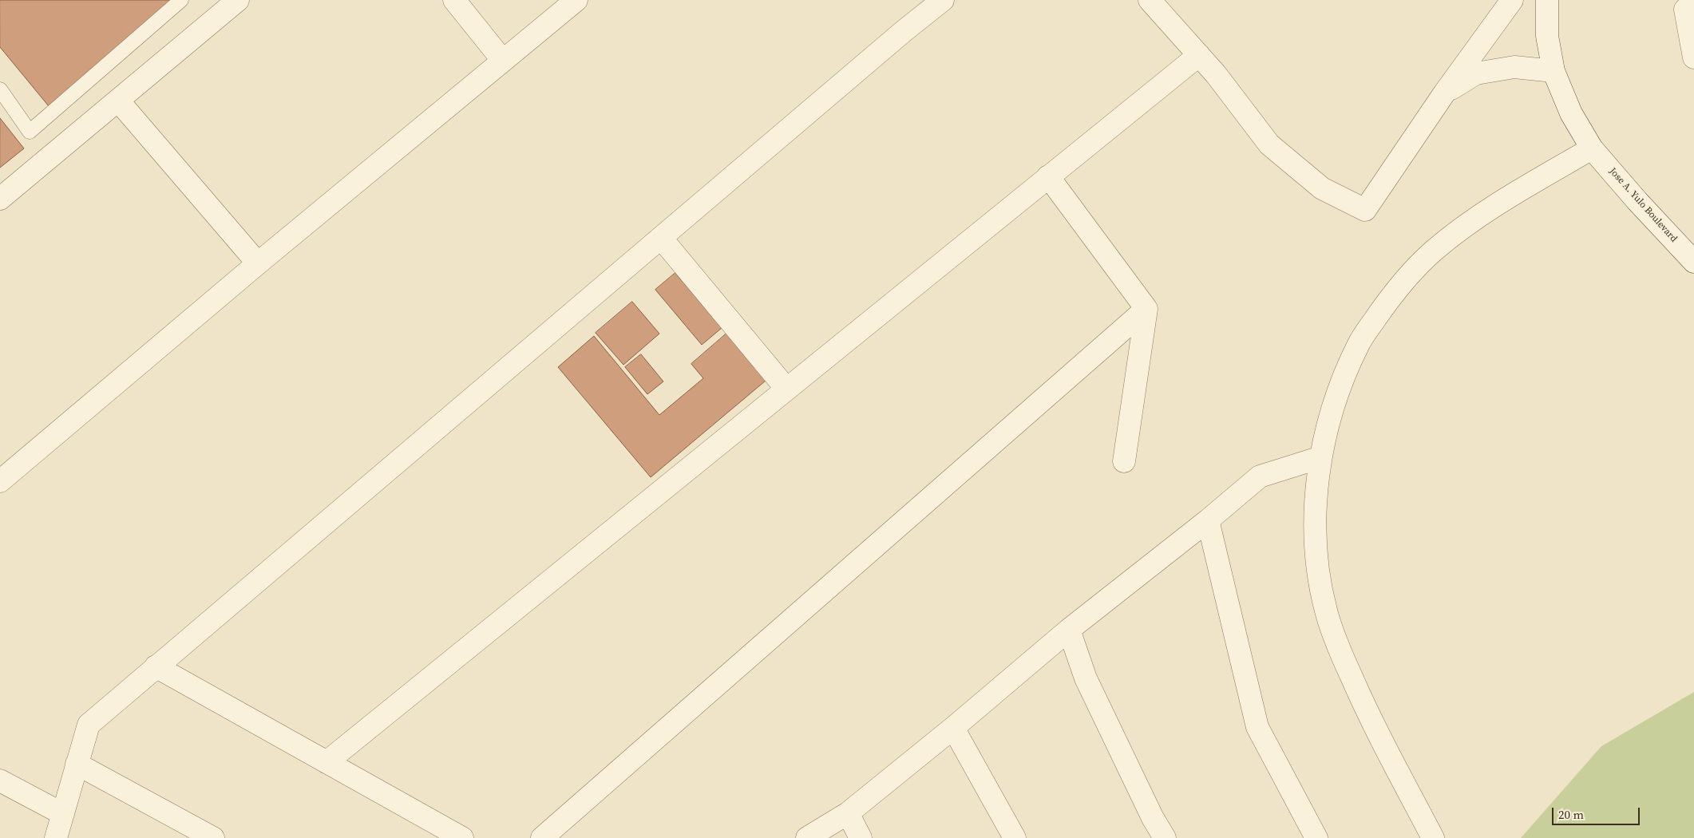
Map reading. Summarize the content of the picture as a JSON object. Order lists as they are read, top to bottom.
{
  "streets": {
    "street": ["Jose A. Yulo Boulevard"]
  },
  "scale_bar": "20 m"
}
